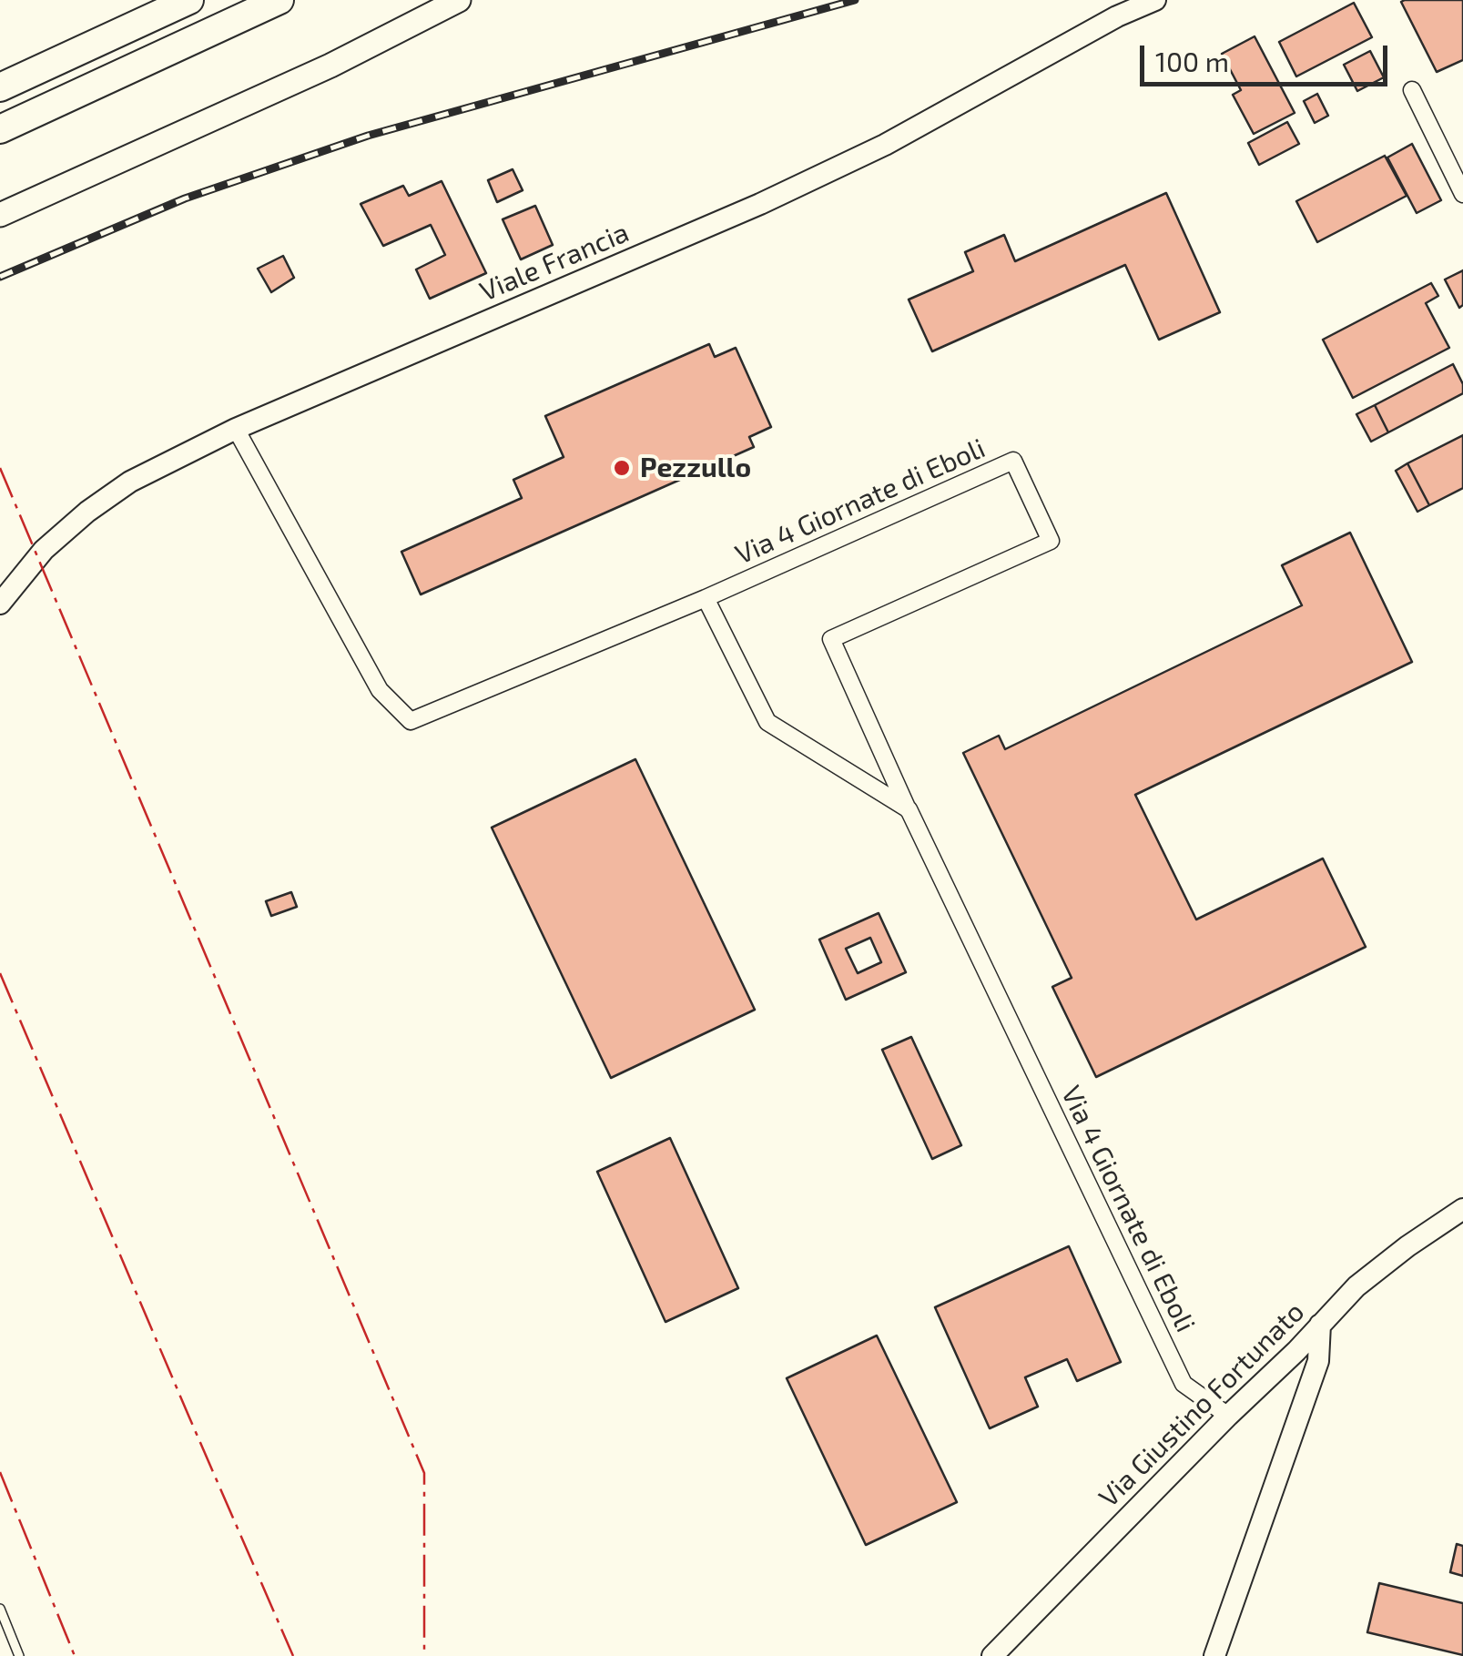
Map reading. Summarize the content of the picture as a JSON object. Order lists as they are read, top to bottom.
{
  "streets": {
    "street": ["Viale Francia", "Via 4 Giornate di Eboli", "Via Giustino Fortunato"]
  },
  "crossings": [
    ["Viale Francia", "Via 4 Giornate di Eboli"],
    ["Via 4 Giornate di Eboli", "Via Giustino Fortunato"]
  ],
  "places": ["Pezzullo"],
  "scale_bar": "100 m"
}
